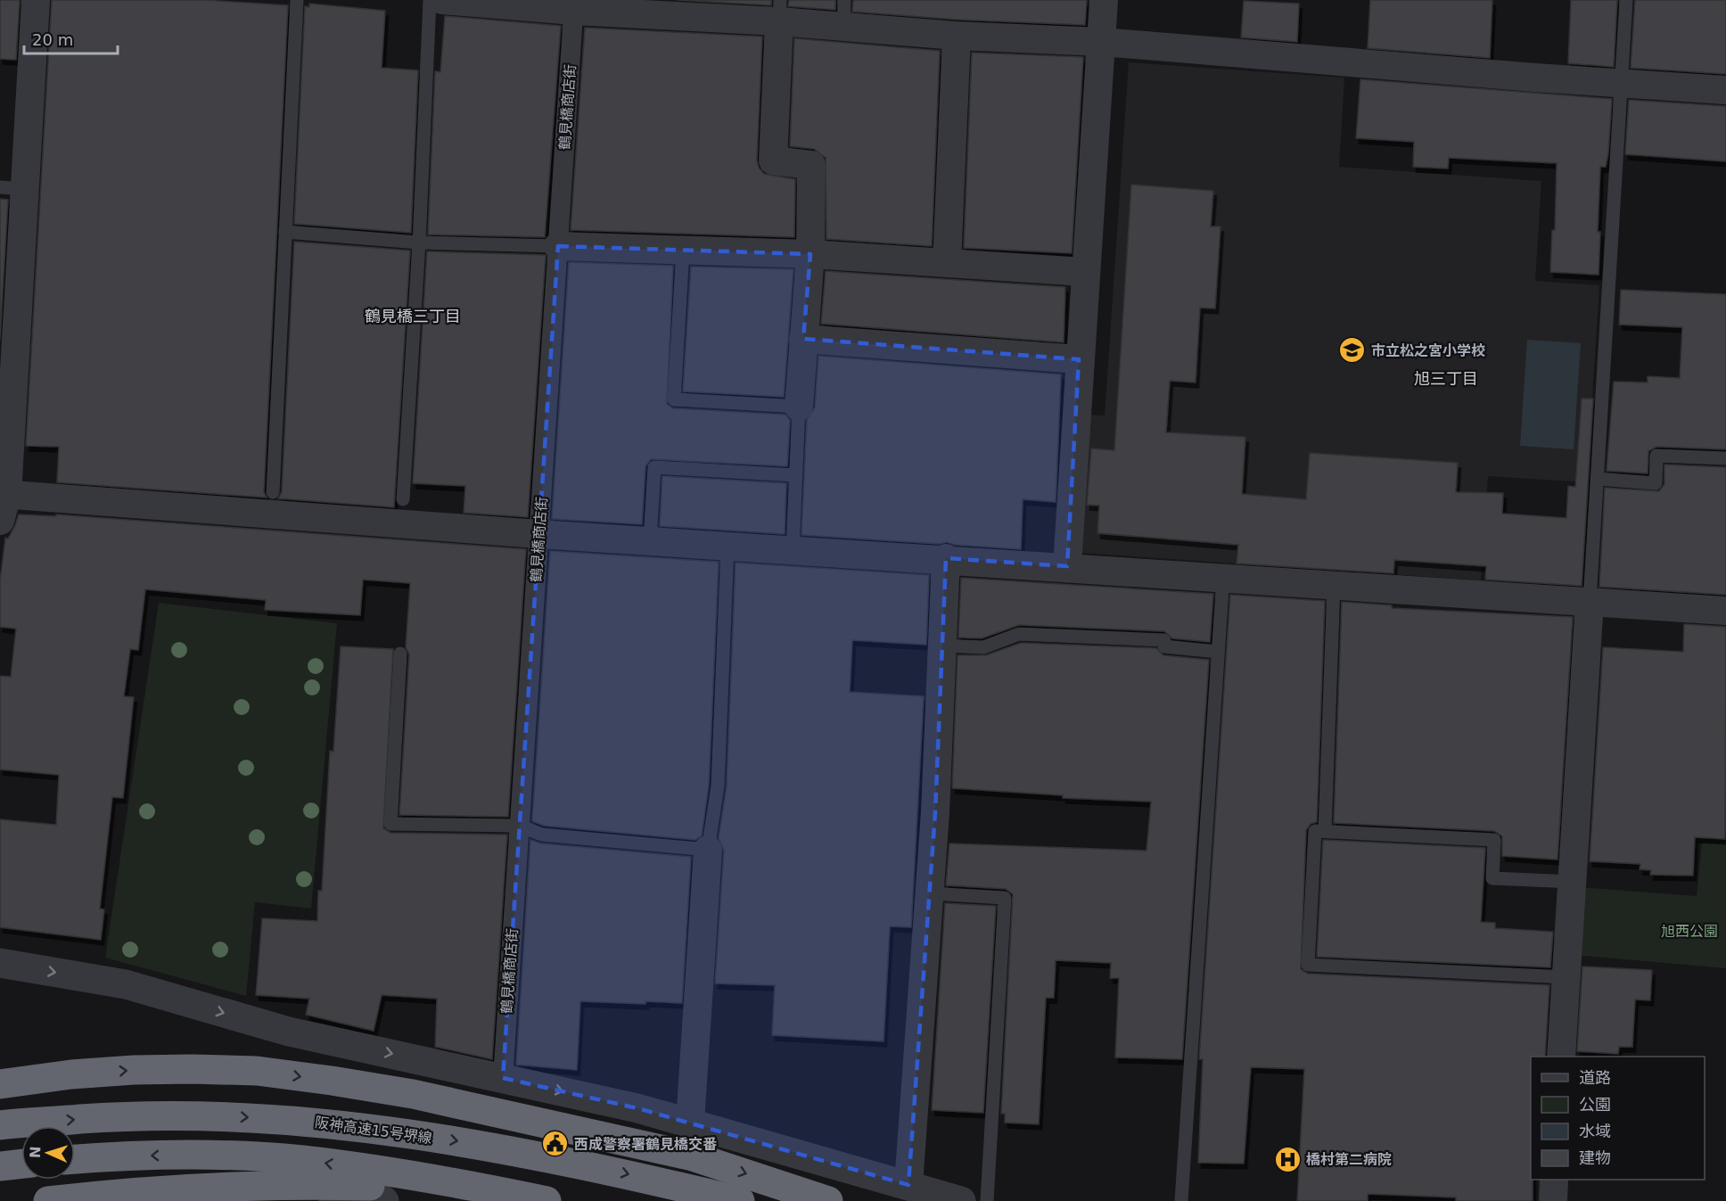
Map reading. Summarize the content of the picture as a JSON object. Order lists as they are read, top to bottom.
{
  "streets": {
    "highway": ["阪神高速15号堺線"],
    "street": ["鶴見橋商店街"]
  },
  "districts": ["鶴見橋三丁目", "旭三丁目"],
  "parks": ["旭西公園"],
  "places": {
    "school or university": ["市立松之宮小学校"],
    "public building": ["西成警察署鶴見橋交番"],
    "hospital": ["橋村第二病院"]
  },
  "legend": [
    "道路",
    "公園",
    "水域",
    "建物"
  ],
  "scale_bar": "20 m",
  "north": "left"
}
